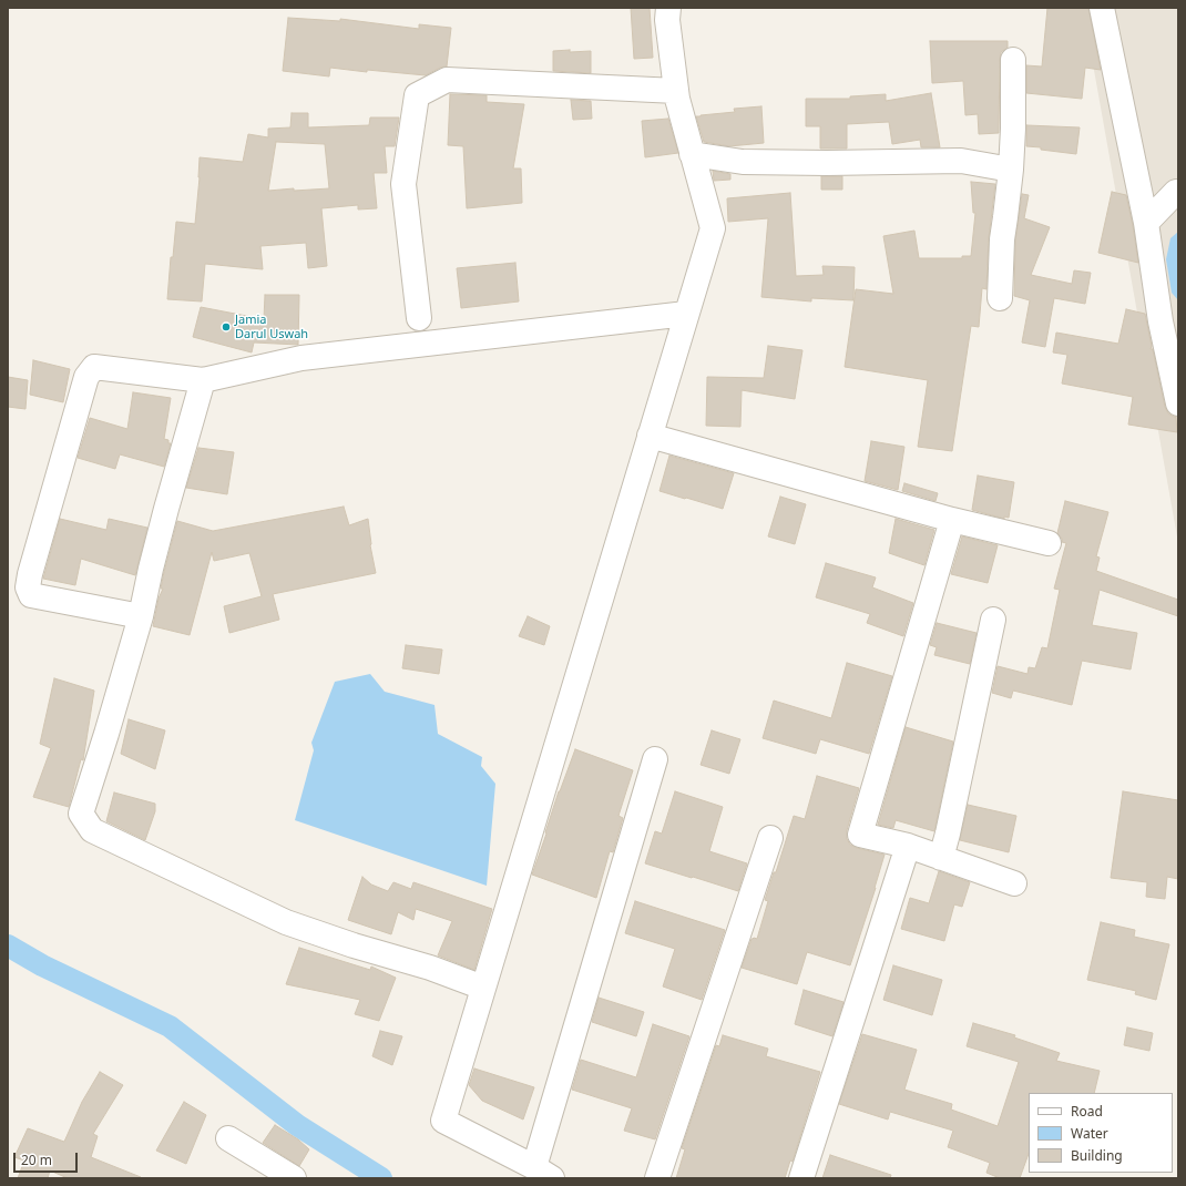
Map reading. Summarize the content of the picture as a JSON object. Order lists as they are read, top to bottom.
{
  "places": ["Jamia Darul Uswah"],
  "legend": ["Road", "Water", "Building"],
  "scale_bar": "20 m"
}
